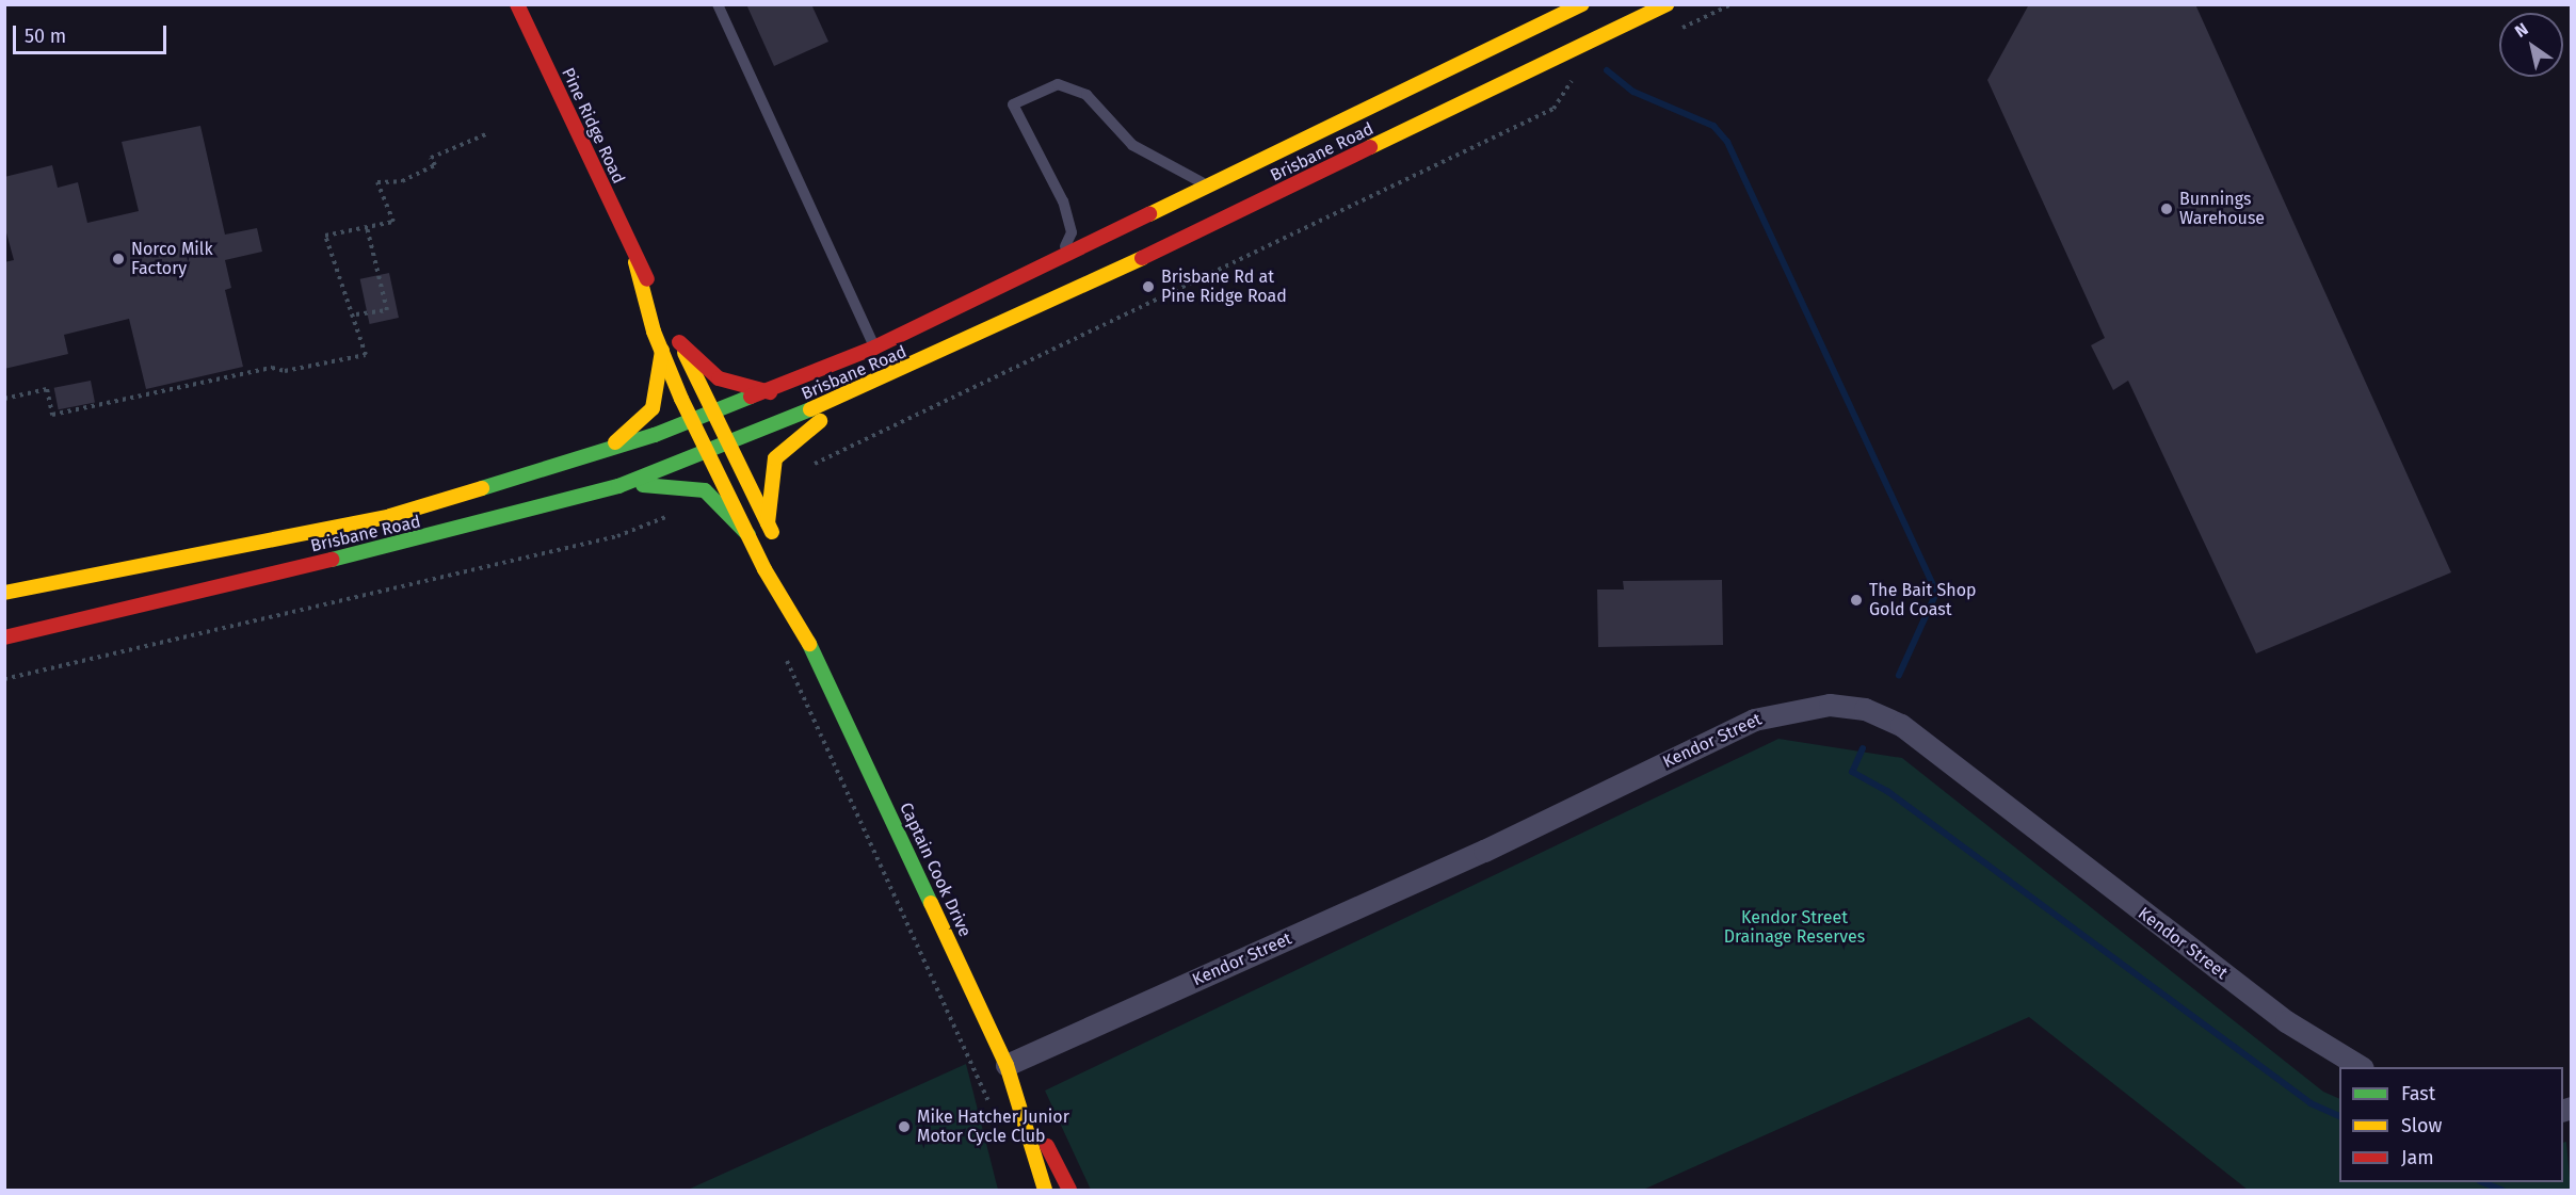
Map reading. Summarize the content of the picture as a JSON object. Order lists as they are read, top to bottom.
{
  "streets": {
    "main road": ["Pine Ridge Road", "Brisbane Road", "Captain Cook Drive"],
    "street": ["Kendor Street"]
  },
  "crossings": [
    ["Pine Ridge Road", "Brisbane Road"],
    ["Pine Ridge Road", "Captain Cook Drive"],
    ["Brisbane Road", "Captain Cook Drive"],
    ["Kendor Street", "Captain Cook Drive"]
  ],
  "parks": ["Kendor Street Drainage Reserves"],
  "places": [
    "Bunnings Warehouse",
    "Norco Milk Factory",
    "Brisbane Rd at Pine Ridge Road",
    "The Bait Shop Gold Coast",
    "Mike Hatcher Junior Motor Cycle Club"
  ],
  "legend": ["Fast", "Slow", "Jam"],
  "scale_bar": "50 m",
  "north": "top left"
}
